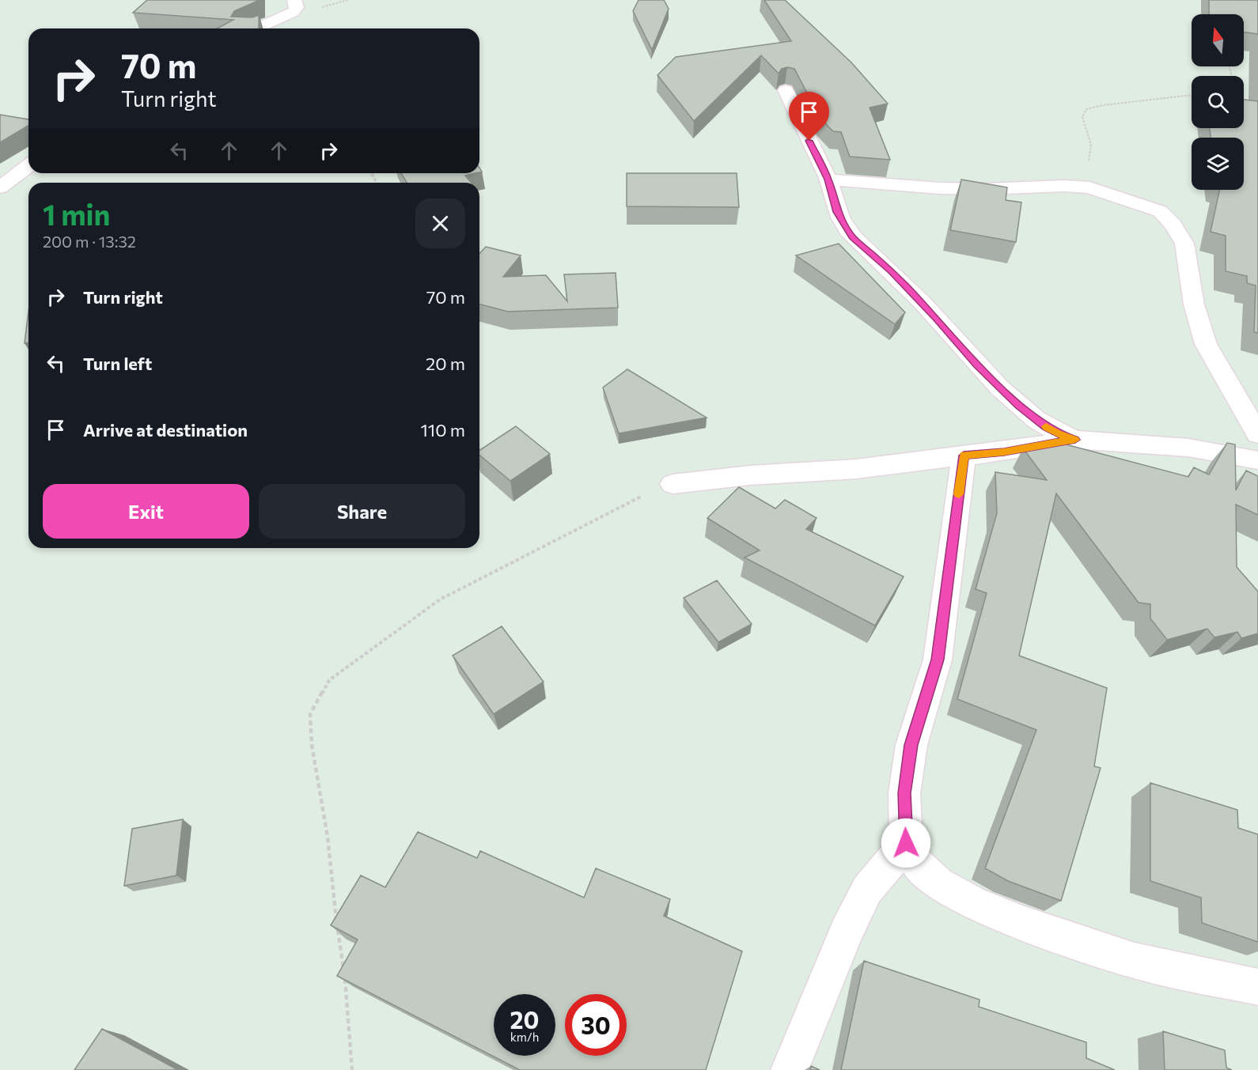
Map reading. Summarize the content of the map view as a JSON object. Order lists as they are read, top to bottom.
{
  "north": "top",
  "page": {
    "turn": ["70 m", "Turn right"],
    "heading": ["1 min", "200 m · 13:32"],
    "list": [
      {
        "name": "Turn right",
        "value": "70 m"
      },
      {
        "name": "Turn left",
        "value": "20 m"
      },
      {
        "name": "Arrive at destination",
        "value": "110 m"
      }
    ],
    "buttons": ["Exit", "Share"],
    "speed": "20 km/h",
    "limit": "30"
  }
}
